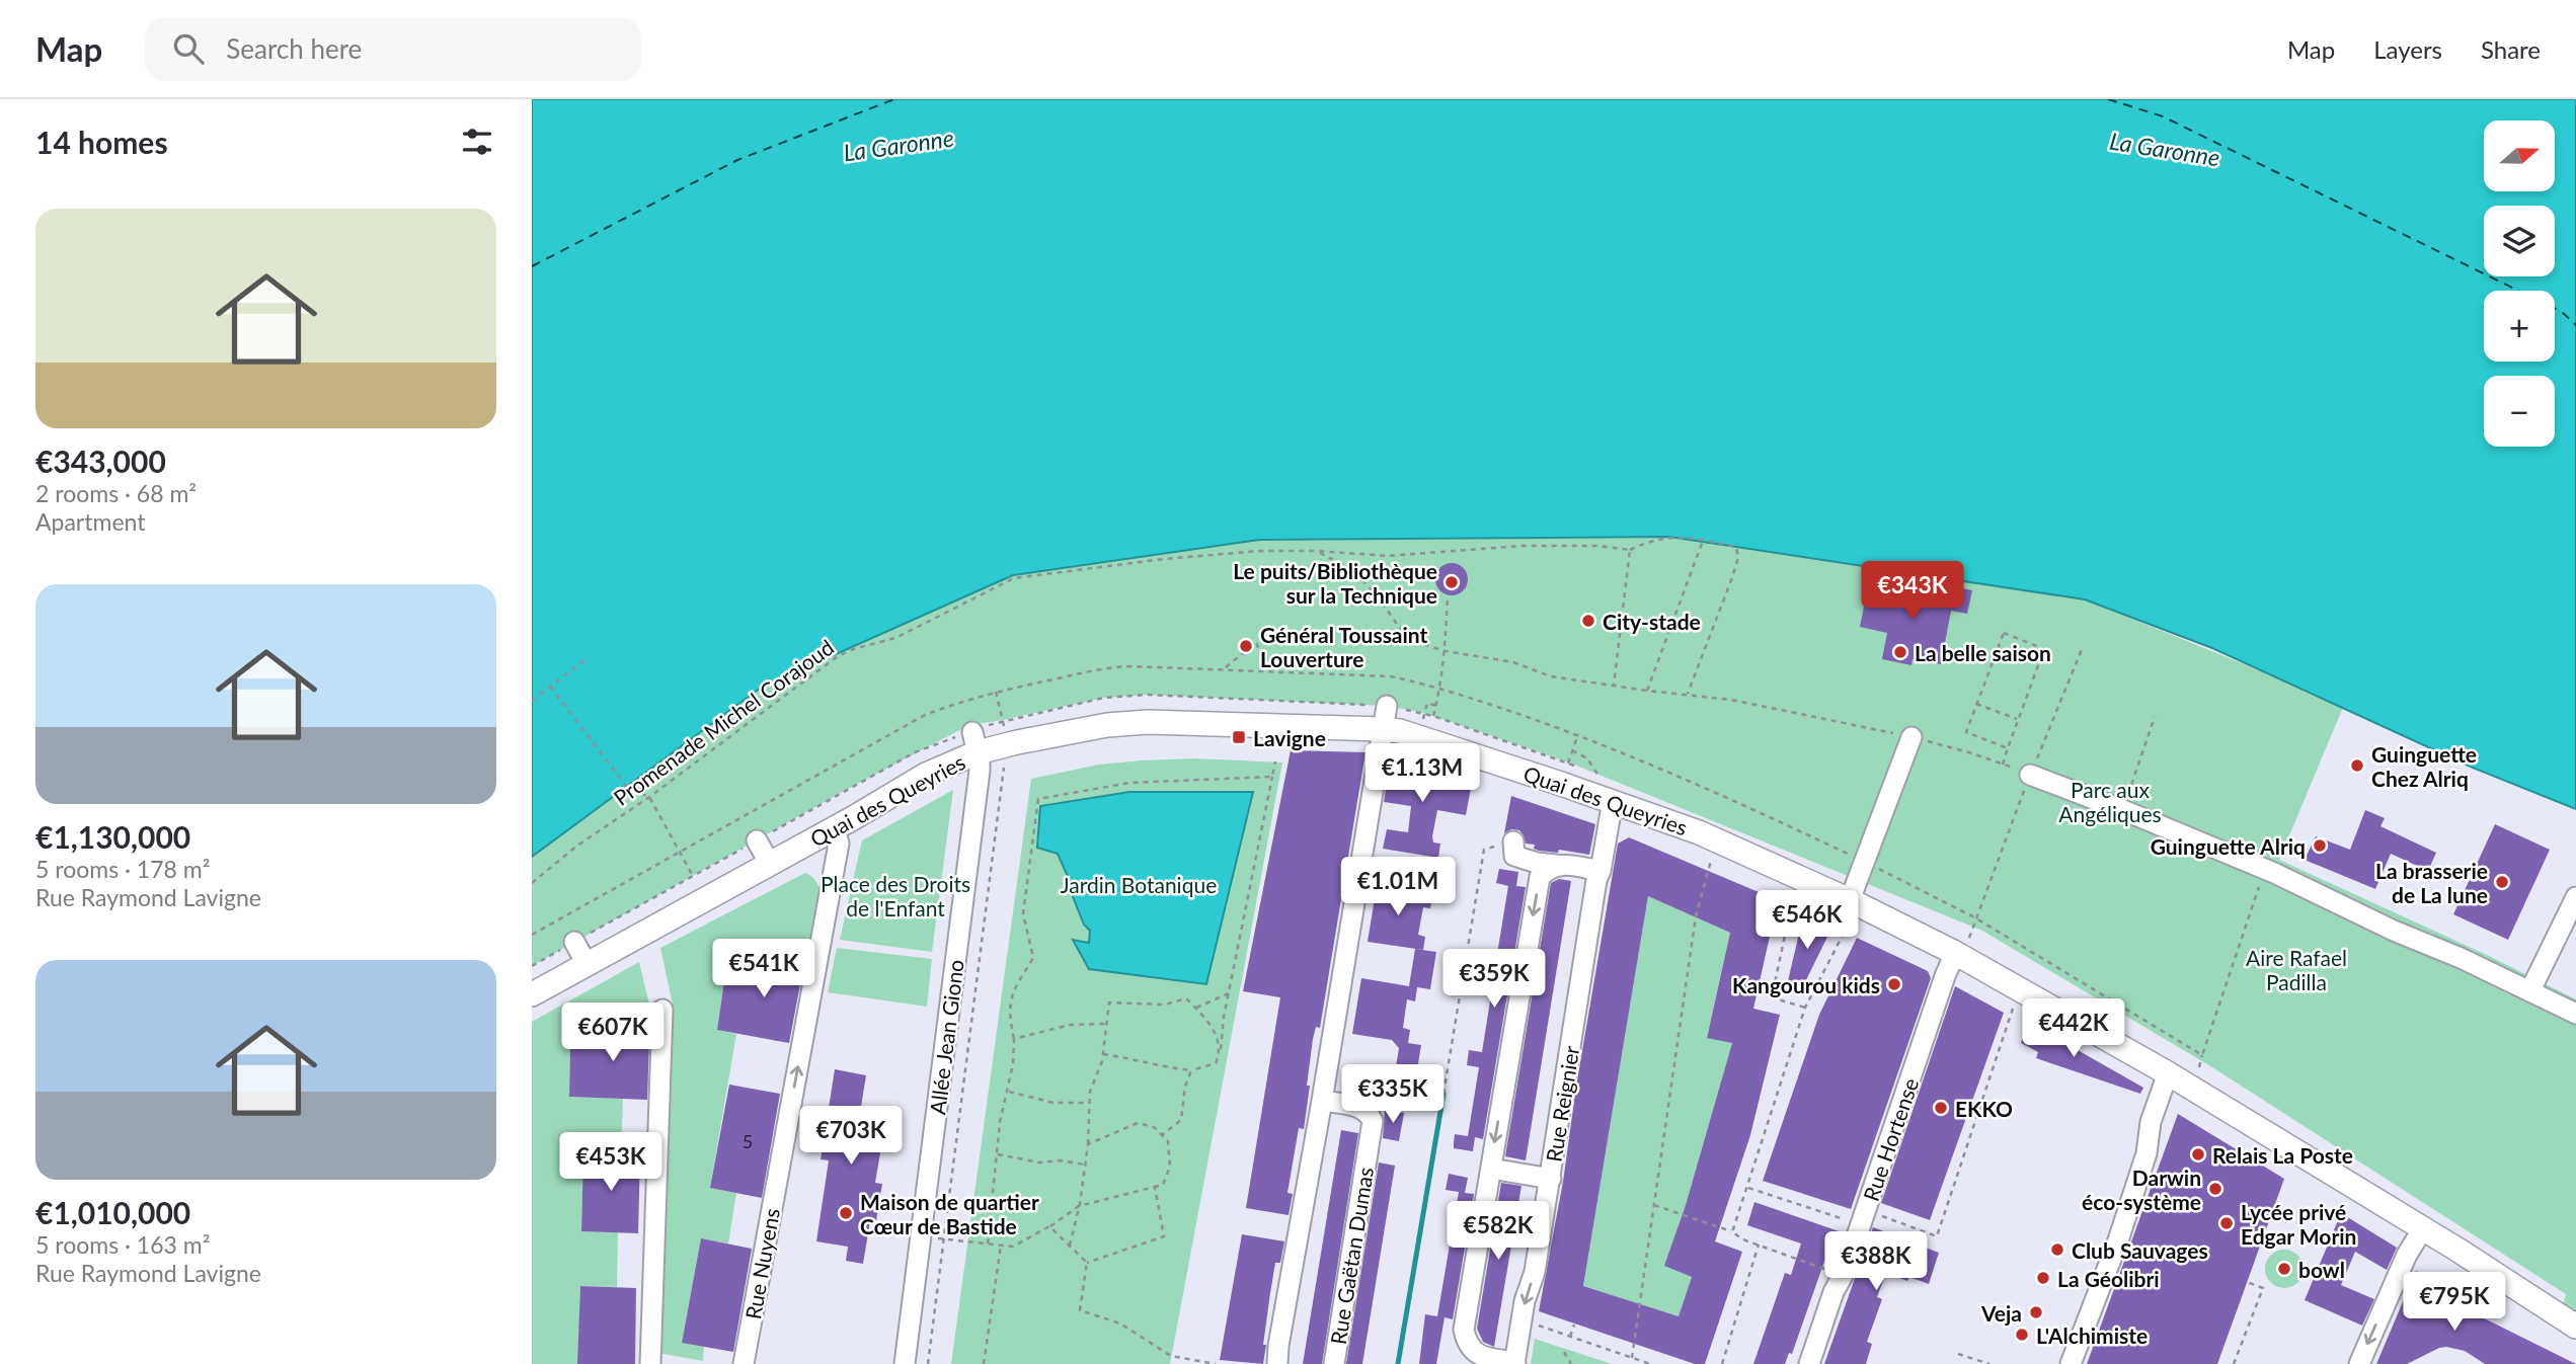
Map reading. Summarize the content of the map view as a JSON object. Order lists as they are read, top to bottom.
{
  "streets": {
    "main road": ["Quai des Queyries"],
    "street": [
      "Allée Jean Giono",
      "Rue Reignier",
      "Rue Hortense",
      "Rue Gaëtan Dumas",
      "Rue Nuyens"
    ],
    "path": ["Promenade Michel Corajoud"]
  },
  "crossings": [
    ["Quai des Queyries", "Allée Jean Giono"],
    ["Quai des Queyries", "Rue Reignier"],
    ["Quai des Queyries", "Rue Hortense"],
    ["Quai des Queyries", "Rue Nuyens"]
  ],
  "water": ["La Garonne"],
  "parks": [
    "Parc aux Angéliques",
    "Place des Droits de l'Enfant",
    "Jardin Botanique",
    "Aire Rafael Padilla"
  ],
  "places": {
    "other": [
      "Le puits/Bibliothèque sur la Technique",
      "City-stade",
      "Général Toussaint Louverture",
      "La belle saison",
      "Guinguette Chez Alriq",
      "Guinguette Alriq",
      "La brasserie de La lune",
      "Kangourou kids",
      "EKKO",
      "Relais La Poste",
      "Darwin éco-système",
      "Maison de quartier Cœur de Bastide",
      "Lycée privé Edgar Morin",
      "Club Sauvages",
      "bowl",
      "La Géolibri",
      "Veja",
      "L'Alchimiste"
    ],
    "transit": ["Lavigne"]
  },
  "house_numbers": ["5"],
  "north": "right",
  "page": {
    "header": "Map",
    "search": "Search here",
    "nav": ["Map", "Layers", "Share"],
    "heading": "14 homes",
    "map_buttons": ["+", "−"],
    "list": [
      {
        "name": "€343,000",
        "note": "2 rooms · 68 m² · Apartment"
      },
      {
        "name": "€1,130,000",
        "note": "5 rooms · 178 m² · Rue Raymond Lavigne"
      },
      {
        "name": "€1,010,000",
        "note": "5 rooms · 163 m² · Rue Raymond Lavigne"
      }
    ],
    "price": [
      "€343K",
      "€1.13M",
      "€1.01M",
      "€546K",
      "€541K",
      "€359K",
      "€442K",
      "€607K",
      "€335K",
      "€703K",
      "€453K",
      "€582K",
      "€388K",
      "€795K"
    ]
  }
}
